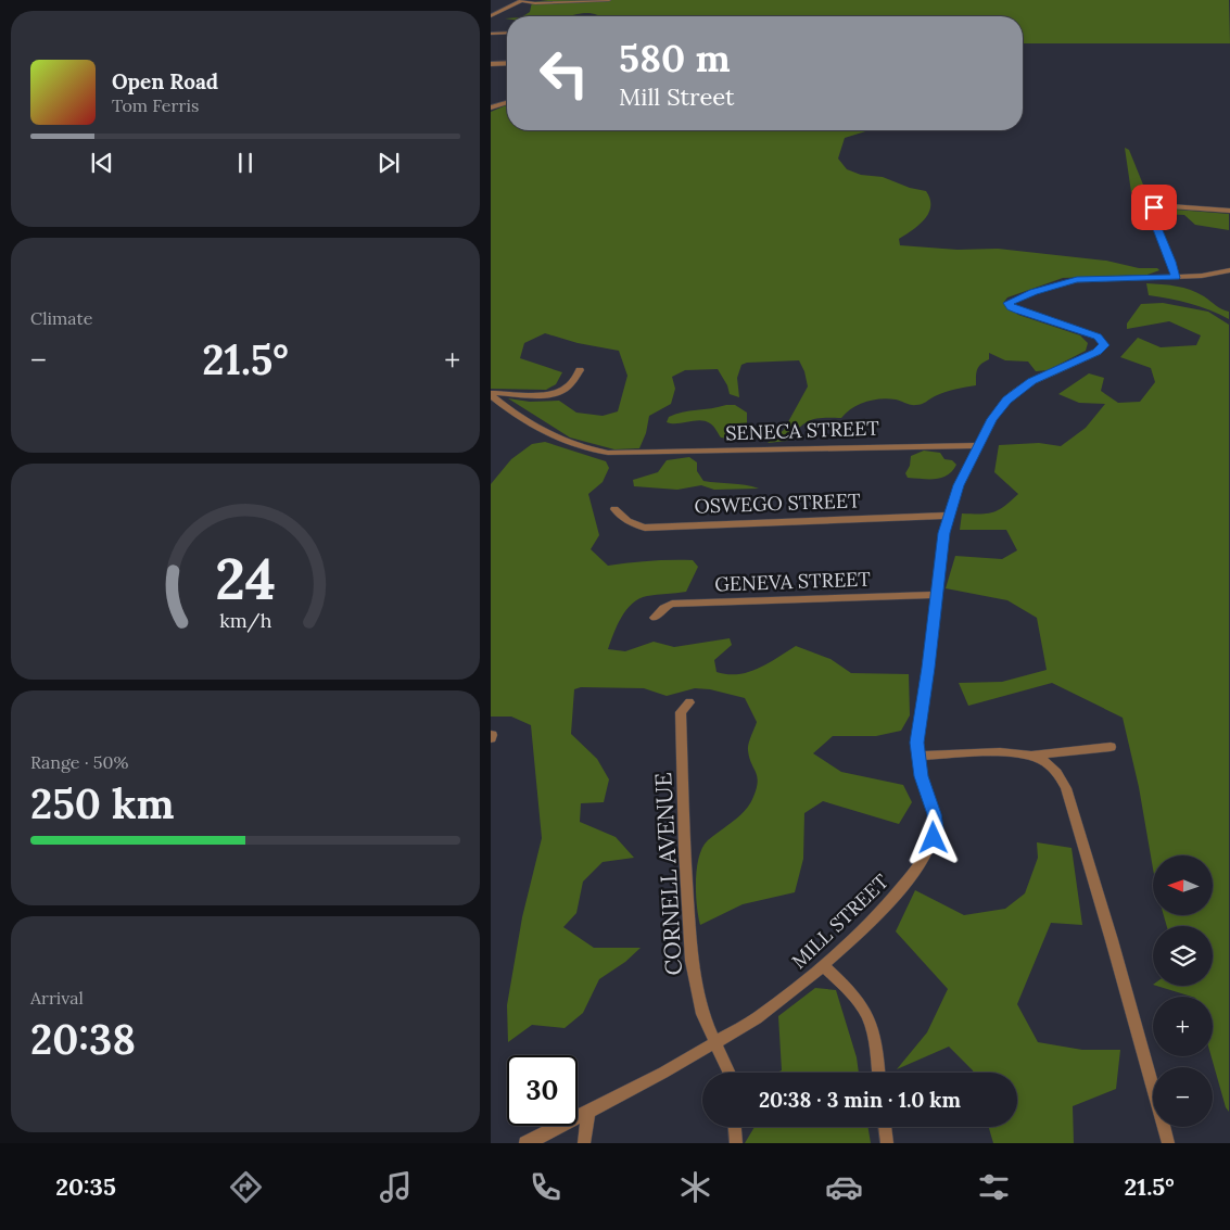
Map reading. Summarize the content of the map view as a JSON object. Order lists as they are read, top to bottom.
{
  "streets": {
    "street": [
      "SENECA STREET",
      "OSWEGO STREET",
      "GENEVA STREET",
      "CORNELL AVENUE",
      "MILL STREET"
    ]
  },
  "crossings": [
    ["SENECA STREET", "MILL STREET"],
    ["OSWEGO STREET", "MILL STREET"],
    ["GENEVA STREET", "MILL STREET"],
    ["CORNELL AVENUE", "MILL STREET"]
  ],
  "north": "left",
  "page": {
    "turn": ["580 m", "Mill Street"],
    "song": ["Open Road", "Tom Ferris"],
    "tile": [
      "Climate",
      ["Range · 50%", "250 km"],
      ["Arrival", "20:38"]
    ],
    "heat": ["−", "21.5°", "+"],
    "map_buttons": ["+", "−"],
    "limit": "30",
    "trip": "20:38 · 3 min · 1.0 km",
    "tabs": ["20:35", "21.5°"],
    "gauge": ["24", "km/h"]
  }
}
